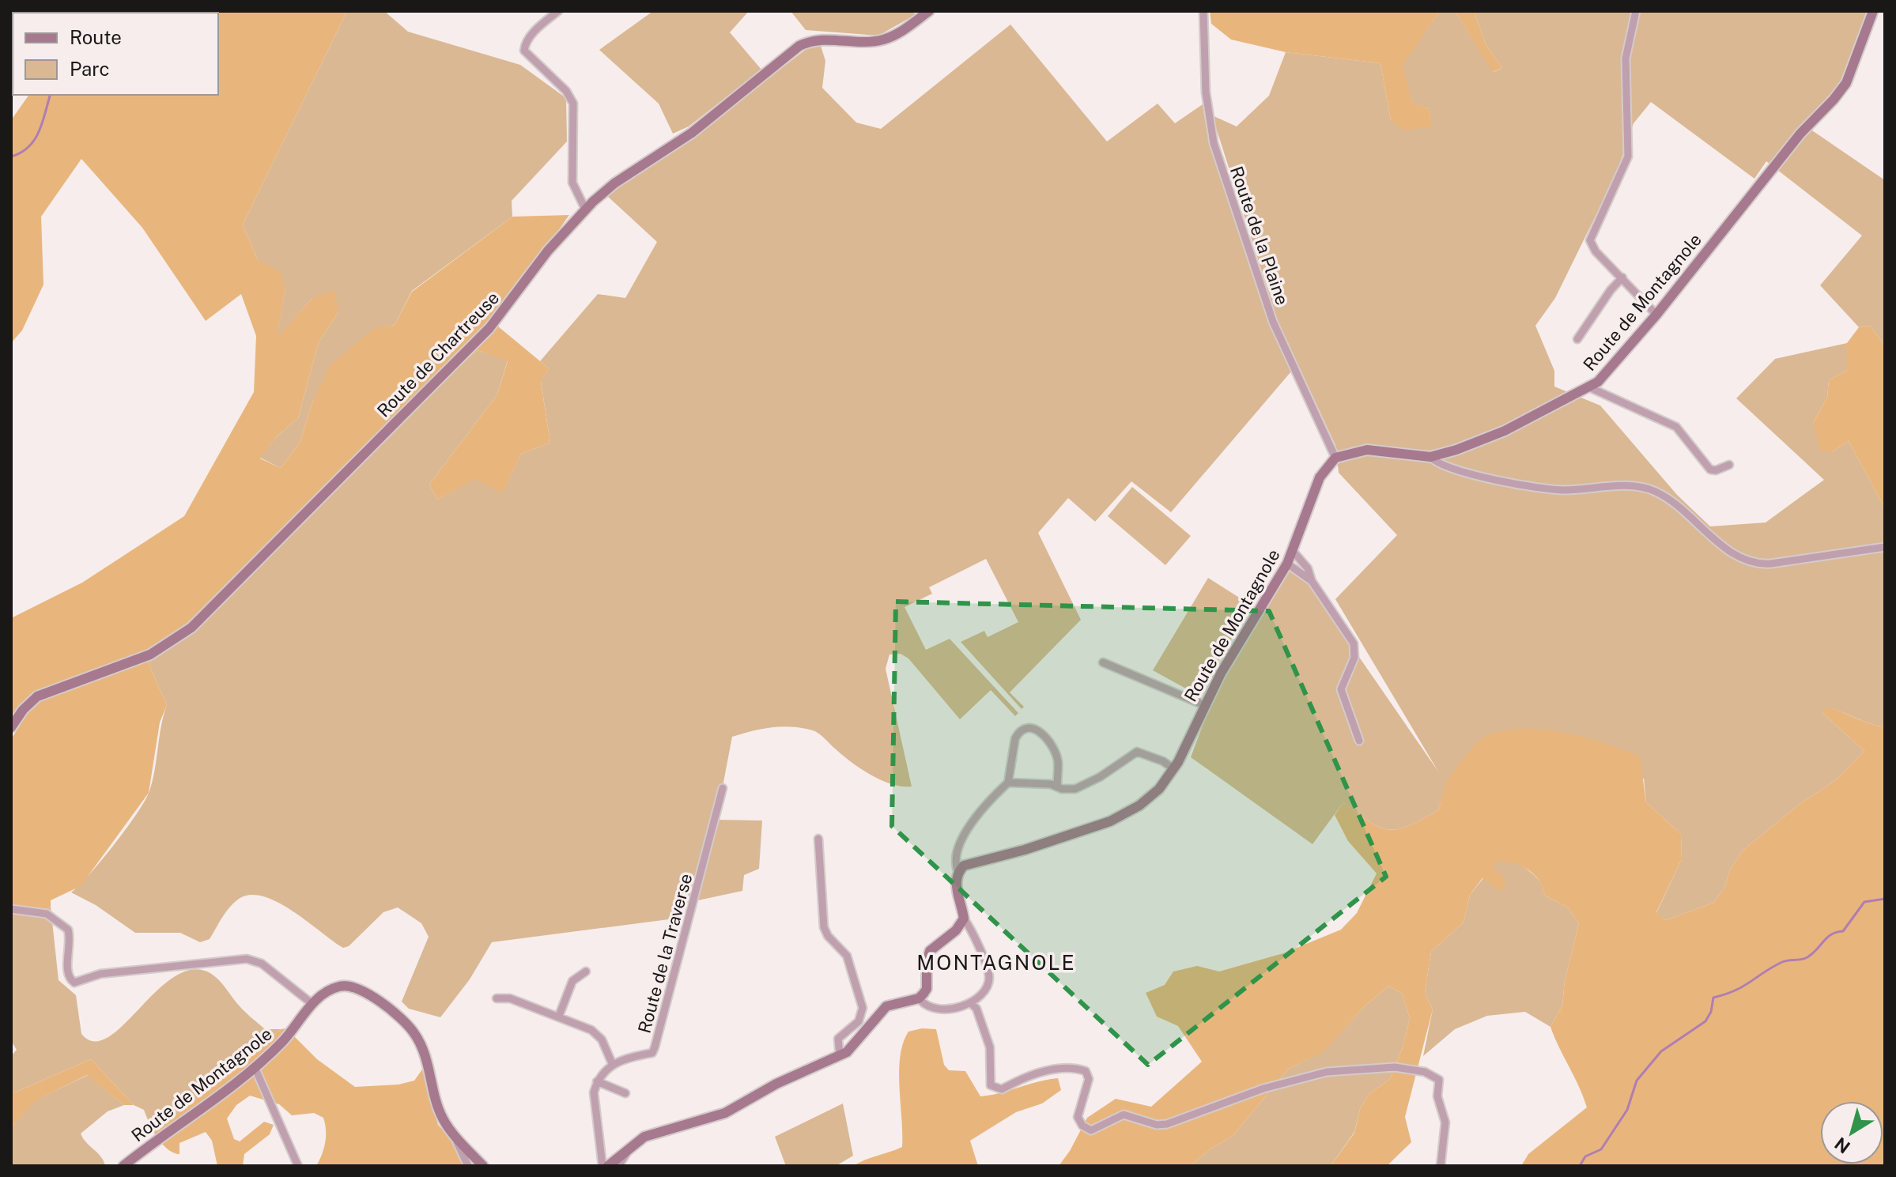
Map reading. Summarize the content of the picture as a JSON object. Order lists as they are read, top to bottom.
{
  "streets": {
    "street": [
      "Route de la Plaine",
      "Route de Montagnole",
      "Route de Chartreuse",
      "Route de la Traverse"
    ]
  },
  "crossings": [
    ["Route de la Plaine", "Route de Montagnole"]
  ],
  "districts": ["MONTAGNOLE"],
  "legend": ["Route", "Parc"],
  "north": "bottom left"
}
